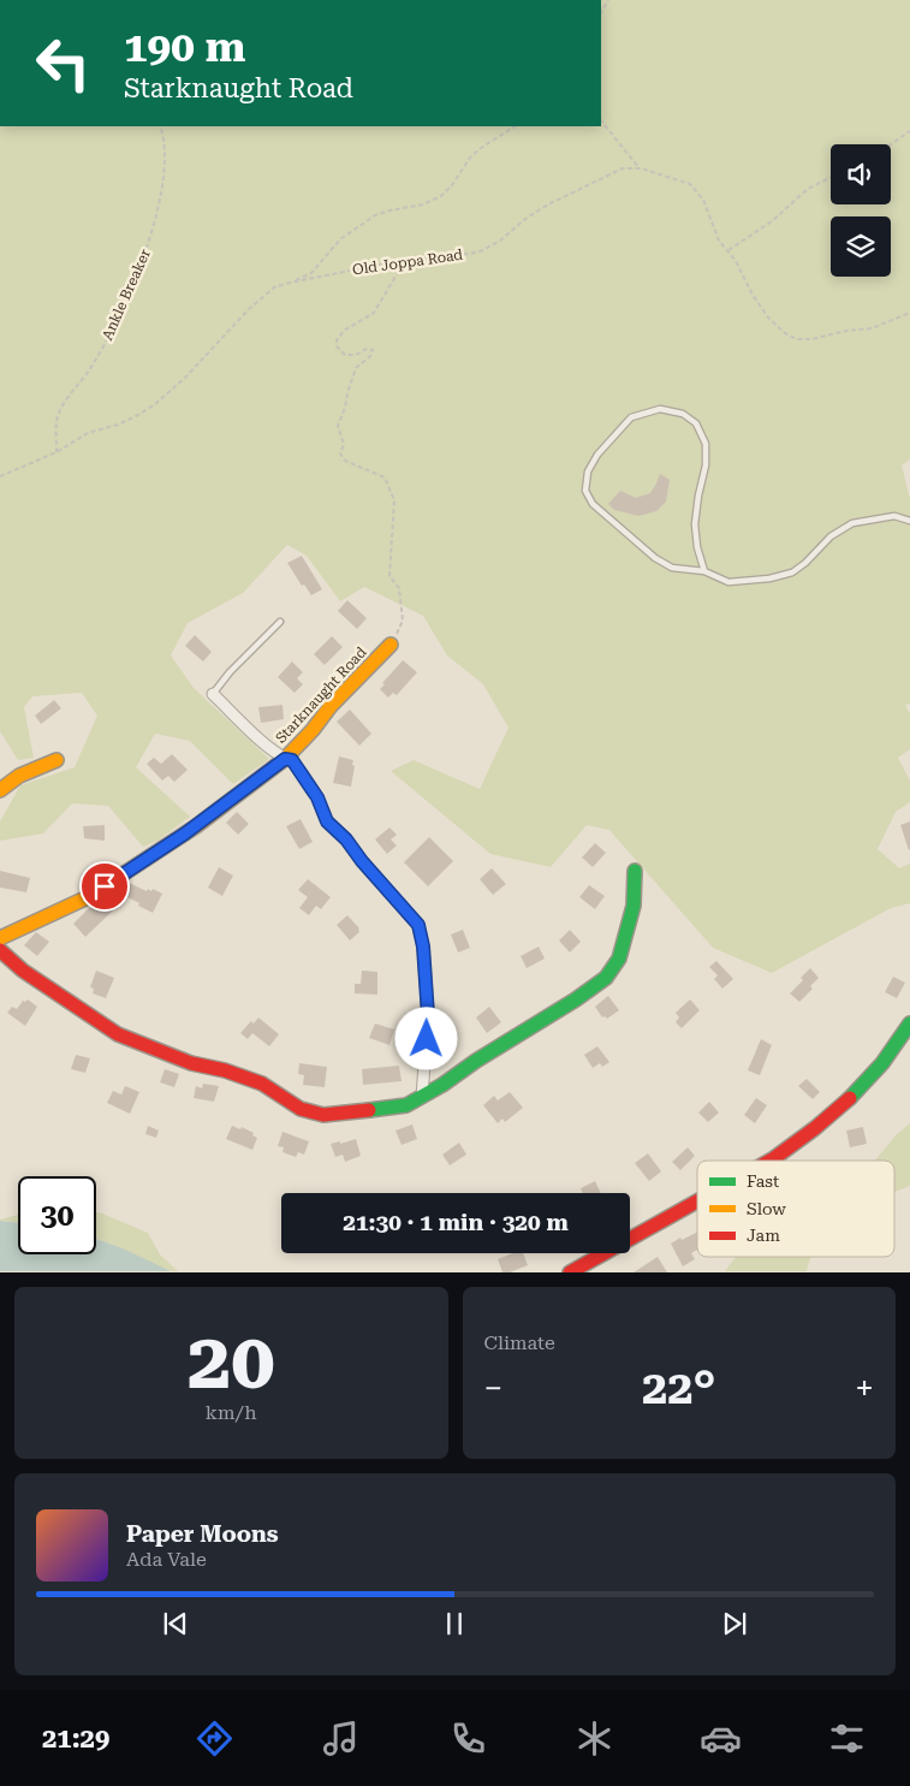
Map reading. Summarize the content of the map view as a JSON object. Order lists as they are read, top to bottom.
{
  "streets": {
    "street": ["Starknaught Road"],
    "path": ["Old Joppa Road", "Ankle Breaker"]
  },
  "crossings": [
    ["Old Joppa Road", "Ankle Breaker"]
  ],
  "legend": ["Fast", "Slow", "Jam"],
  "page": {
    "turn": ["190 m", "Starknaught Road"],
    "limit": "30",
    "trip": "21:30 · 1 min · 320 m",
    "tile": [
      ["20", "km/h"],
      "Climate"
    ],
    "heat": ["−", "22°", "+"],
    "song": ["Paper Moons", "Ada Vale"],
    "tabs": "21:29"
  }
}
